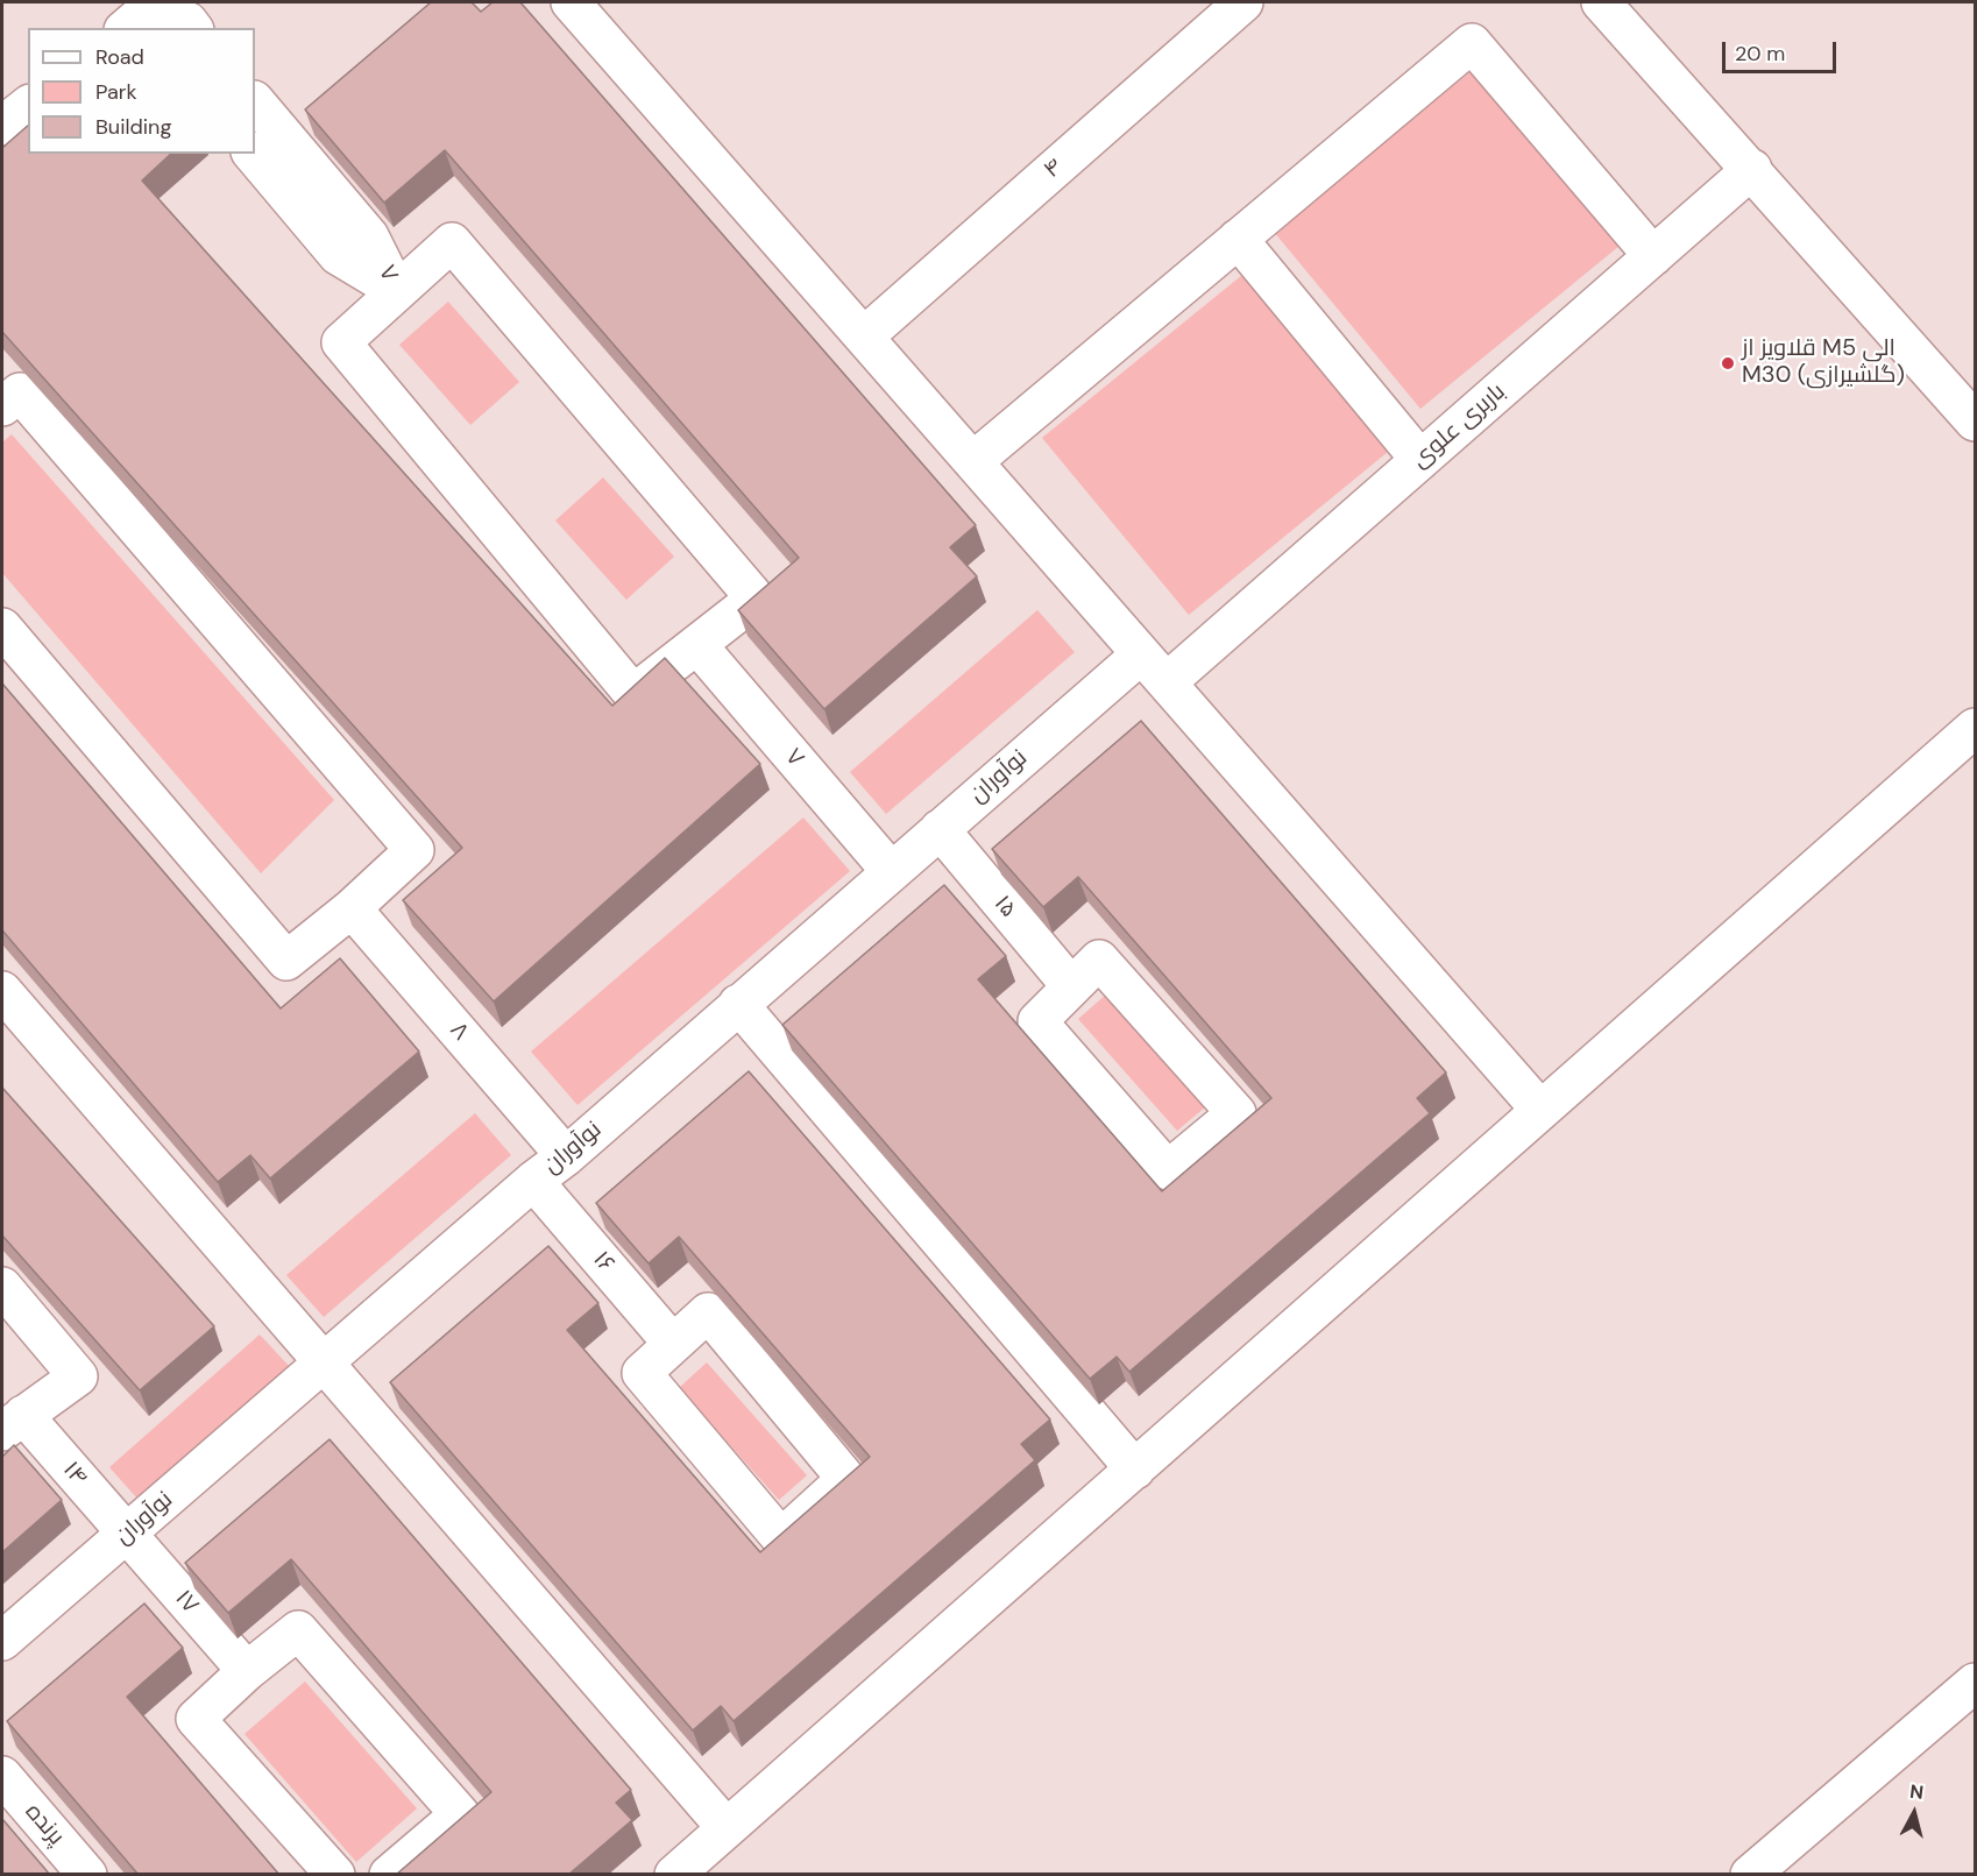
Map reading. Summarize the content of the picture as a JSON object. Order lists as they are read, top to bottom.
{
  "streets": {
    "street": [
      "۴",
      "۷",
      "باربری علوی",
      "نوآوران",
      "۱۵",
      "۸",
      "۱۶",
      "۱۴",
      "۱۷",
      "پرنده"
    ]
  },
  "crossings": [
    ["۷", "نوآوران"],
    ["نوآوران", "۱۵"],
    ["نوآوران", "۸"],
    ["نوآوران", "۱۶"],
    ["نوآوران", "۱۴"],
    ["نوآوران", "۱۷"],
    ["۱۴", "۱۷"]
  ],
  "places": ["قلاویز از M5 الی M30 (گلشیرازی)"],
  "legend": ["Road", "Park", "Building"],
  "scale_bar": "20 m",
  "north": "top"
}
